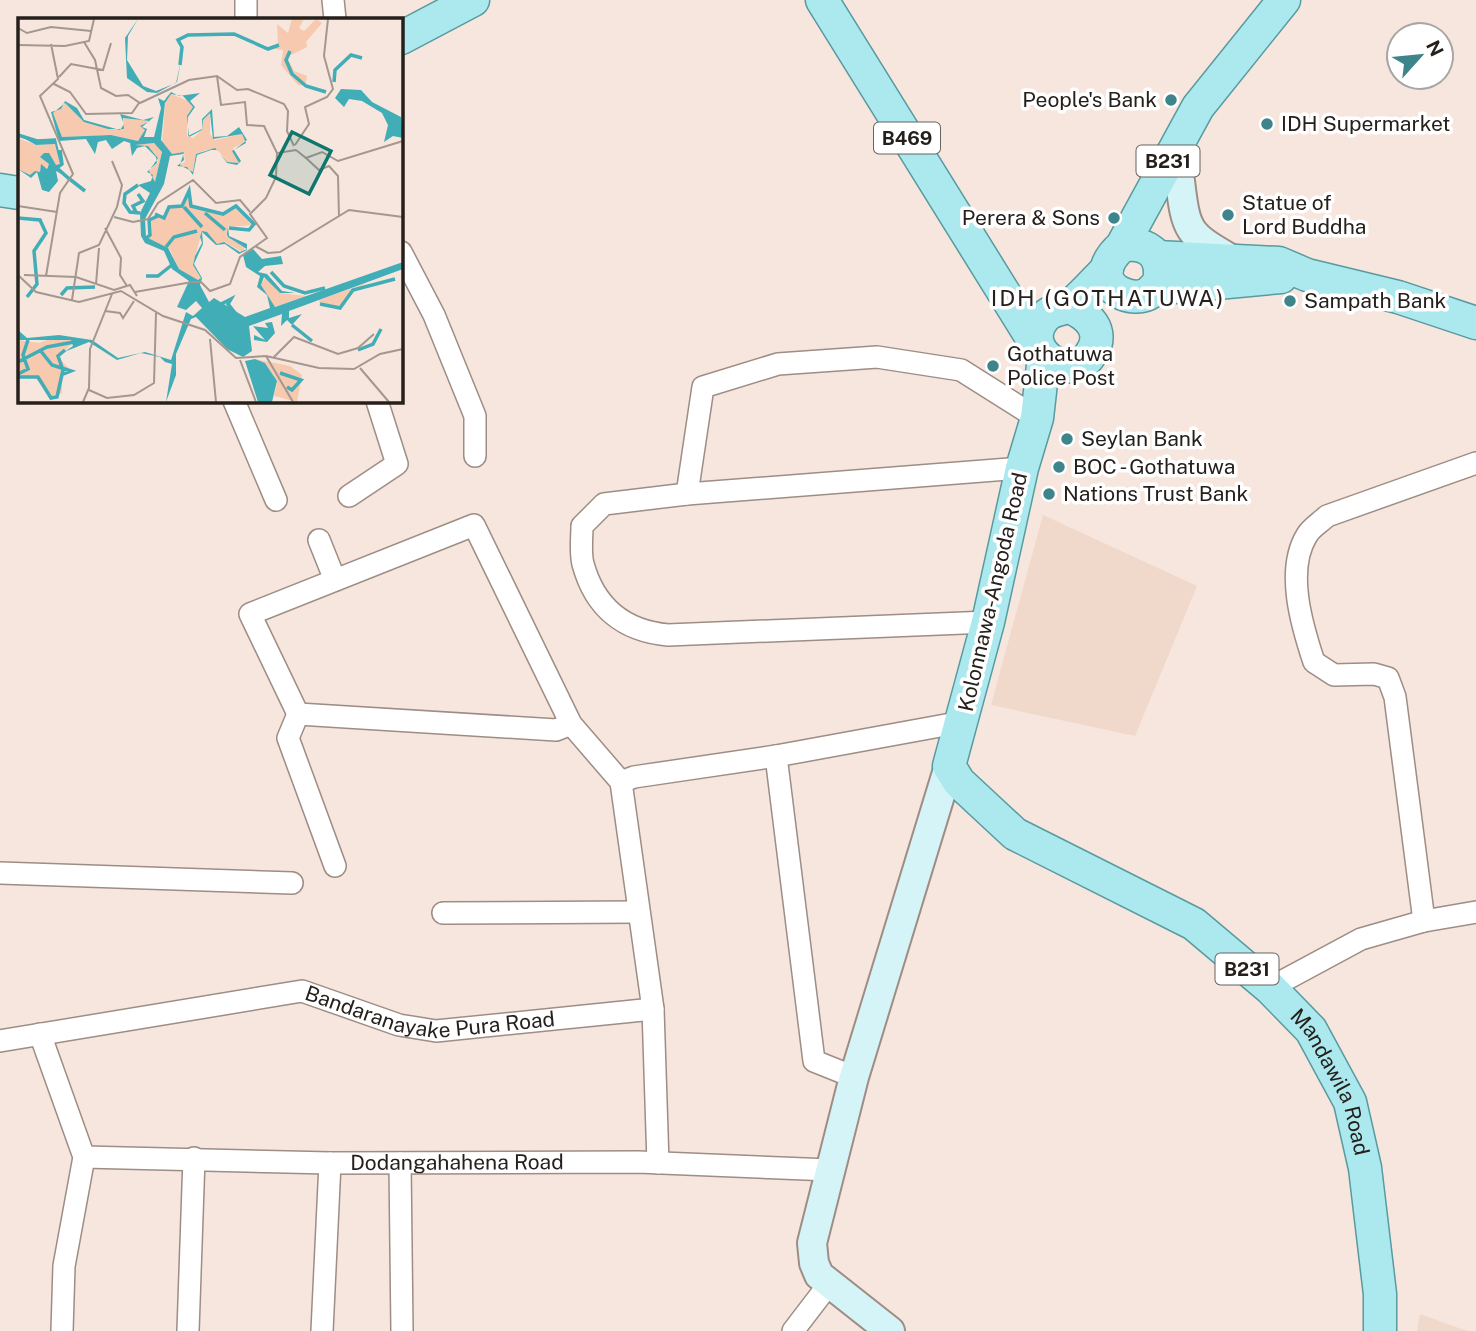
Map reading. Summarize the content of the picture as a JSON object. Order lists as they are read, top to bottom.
{
  "streets": {
    "main road": [
      "B469",
      "B231",
      "Kolonnawa-Angoda Road",
      "Mandawila Road"
    ],
    "street": ["Bandaranayake Pura Road", "Dodangahahena Road"]
  },
  "crossings": [
    ["B469", "B231"],
    ["B469", "Kolonnawa-Angoda Road"],
    ["B231", "Kolonnawa-Angoda Road"],
    ["Kolonnawa-Angoda Road", "Mandawila Road"]
  ],
  "districts": ["IDH (GOTHATUWA)"],
  "places": [
    "People's Bank",
    "IDH Supermarket",
    "Statue of Lord Buddha",
    "Perera & Sons",
    "Sampath Bank",
    "Gothatuwa Police Post",
    "Seylan Bank",
    "BOC - Gothatuwa",
    "Nations Trust Bank"
  ],
  "north": "top right"
}
